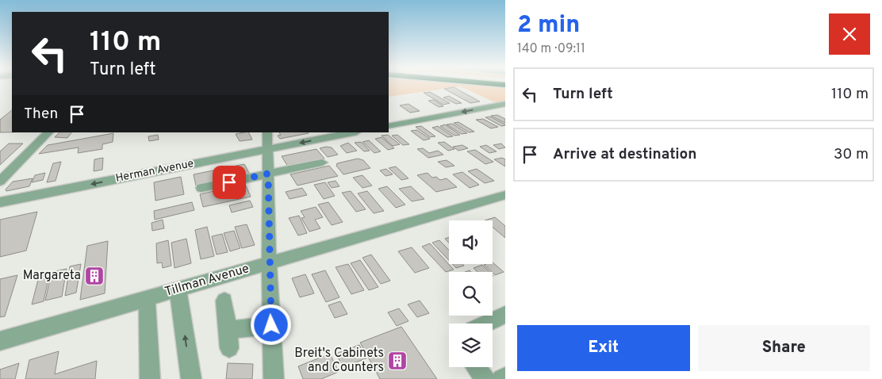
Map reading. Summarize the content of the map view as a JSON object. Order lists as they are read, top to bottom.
{
  "streets": {
    "street": ["Herman Avenue", "Tillman Avenue"]
  },
  "places": {
    "building": ["Margareta", "Breit's Cabinets and Counters"]
  },
  "page": {
    "heading": ["2 min", "140 m · 09:11"],
    "turn": ["110 m", "Turn left"],
    "list": [
      {
        "name": "Turn left",
        "value": "110 m"
      },
      {
        "name": "Arrive at destination",
        "value": "30 m"
      }
    ],
    "then": "Then",
    "buttons": ["Exit", "Share"]
  }
}
